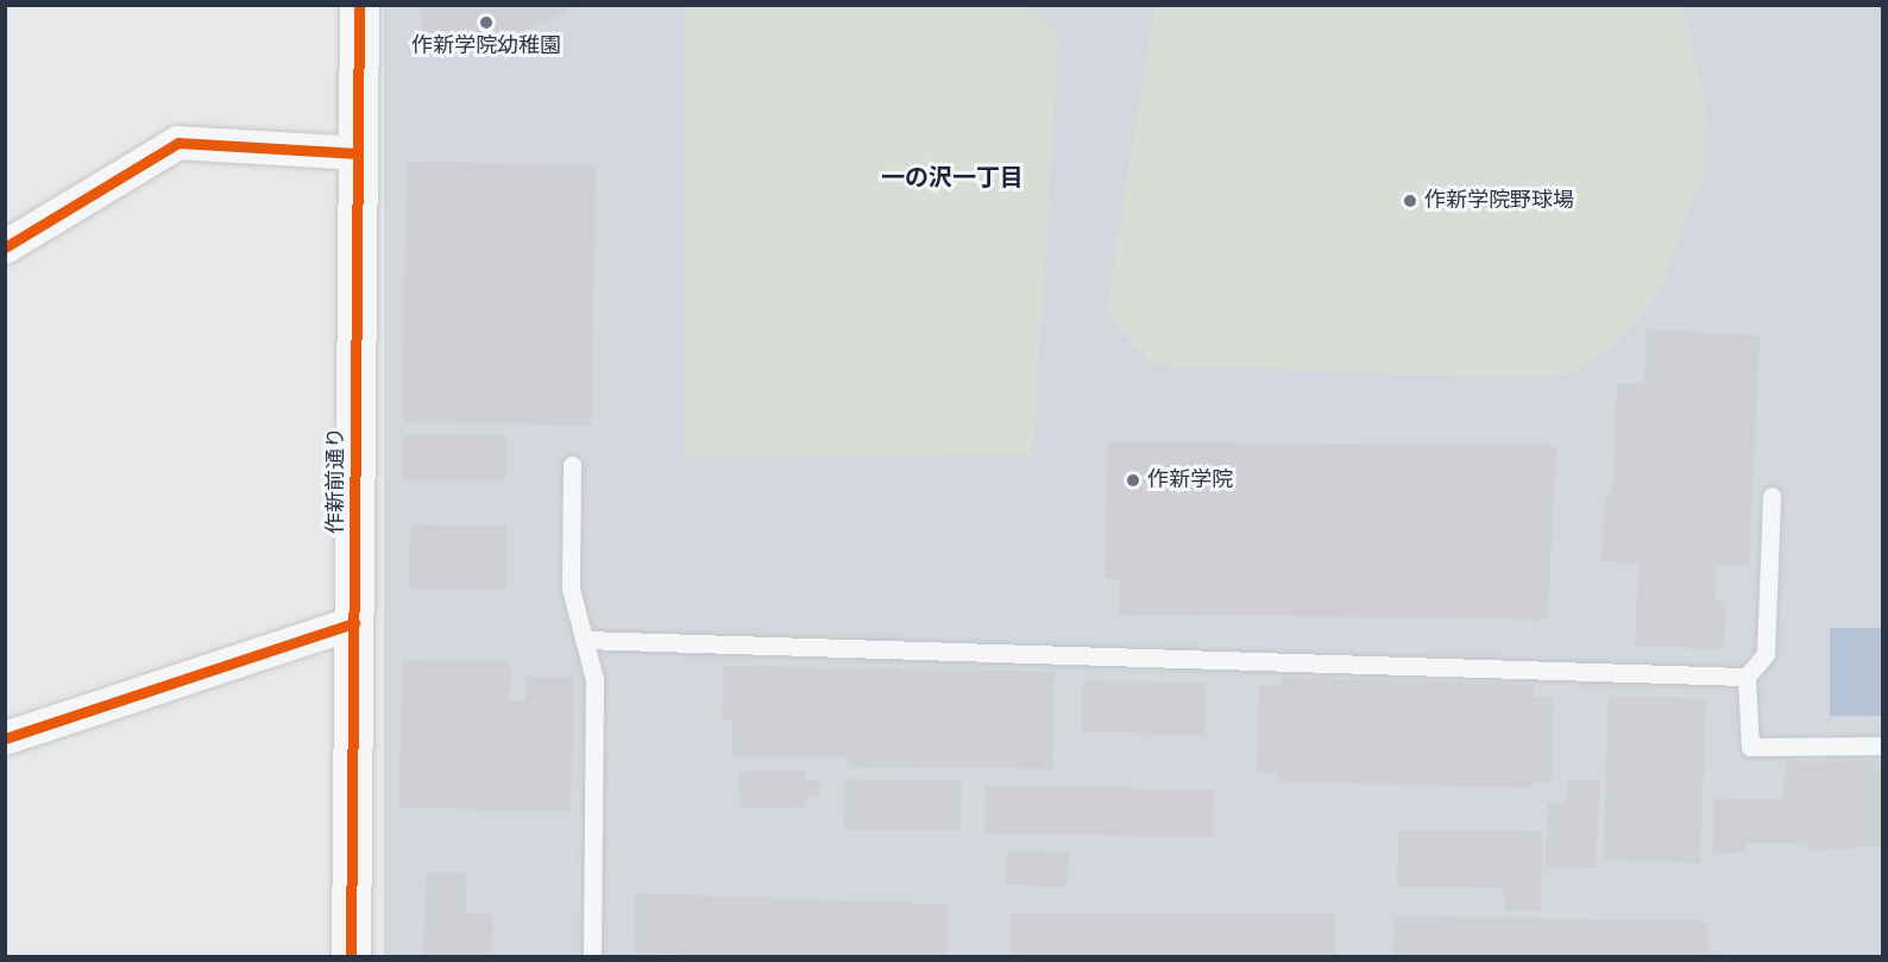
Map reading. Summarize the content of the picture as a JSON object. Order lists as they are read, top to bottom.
{
  "streets": {
    "street": ["作新前通り"]
  },
  "districts": ["一の沢一丁目"],
  "places": ["作新学院幼稚園", "作新学院野球場", "作新学院"]
}
